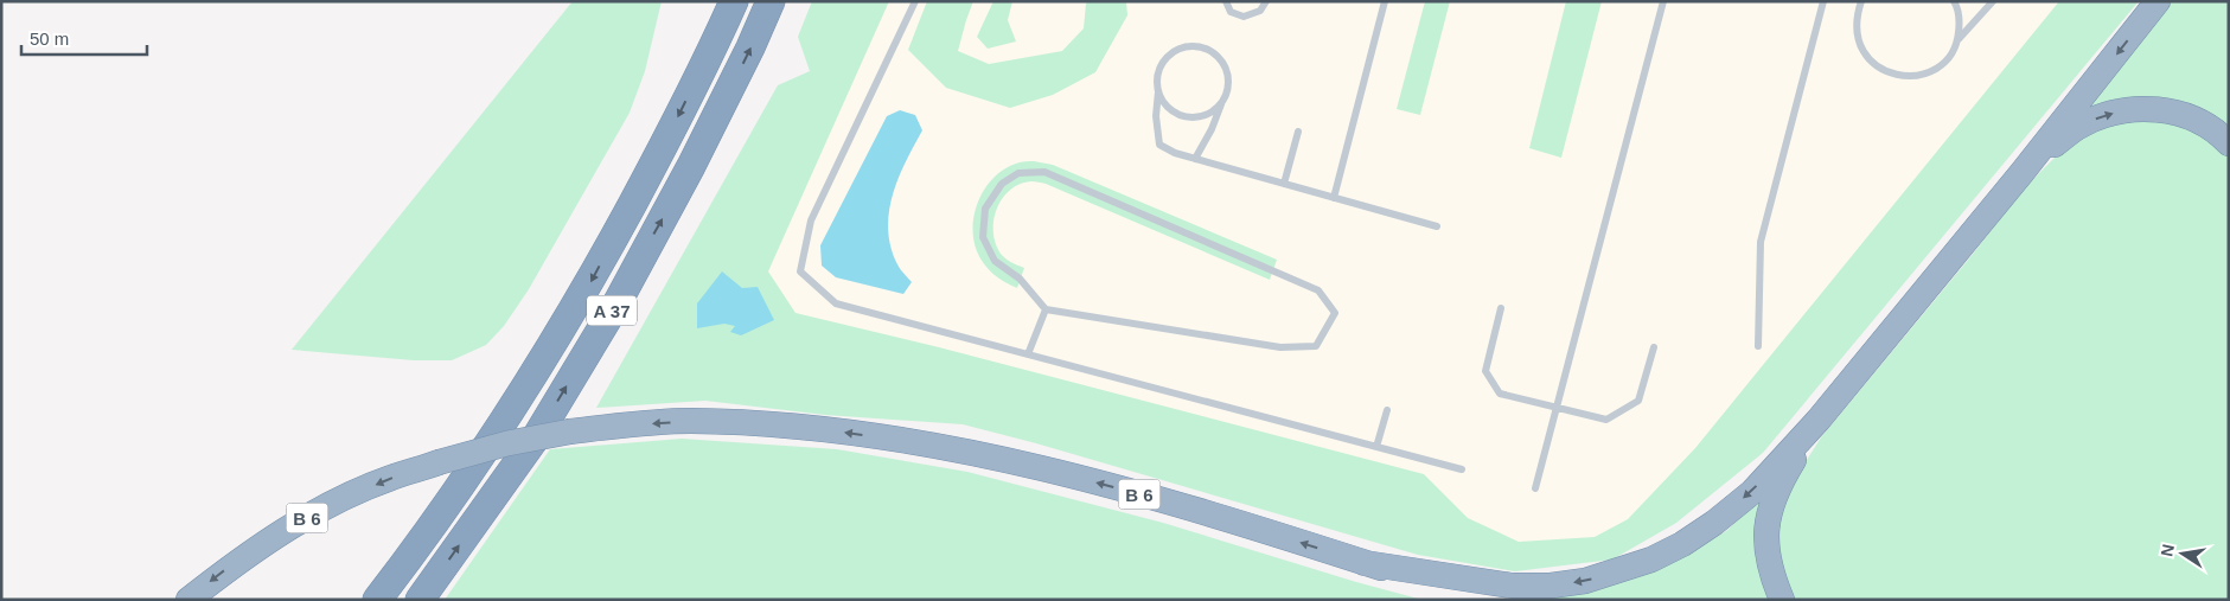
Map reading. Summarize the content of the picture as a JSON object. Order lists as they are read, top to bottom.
{
  "streets": {
    "highway": ["A 37", "B 6"]
  },
  "scale_bar": "50 m",
  "north": "left"
}
